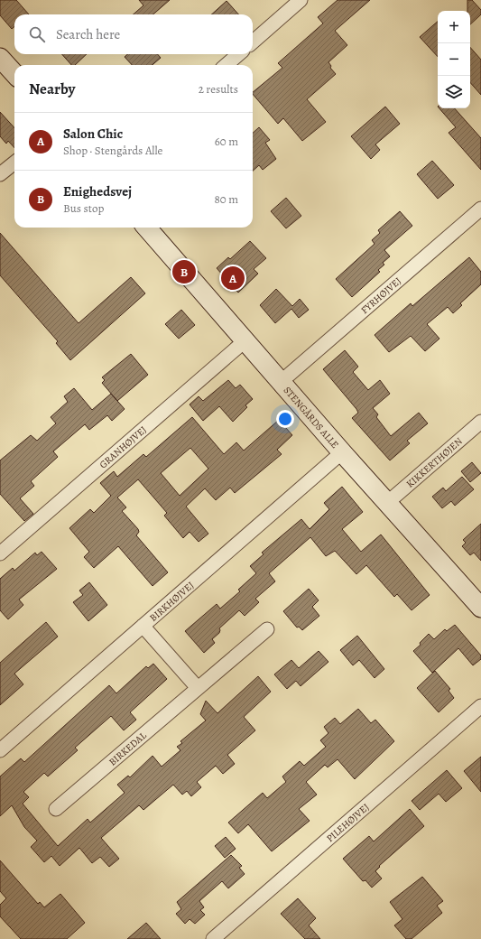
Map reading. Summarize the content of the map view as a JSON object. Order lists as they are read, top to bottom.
{
  "streets": {
    "street": [
      "FYRHØJVEJ",
      "STENGÅRDS ALLE",
      "GRANHØJVEJ",
      "KIKKERTHØJEN",
      "BIRKHØJVEJ",
      "BIRKEDAL",
      "PILEHØJVEJ"
    ]
  },
  "crossings": [
    ["FYRHØJVEJ", "STENGÅRDS ALLE"],
    ["STENGÅRDS ALLE", "GRANHØJVEJ"],
    ["STENGÅRDS ALLE", "KIKKERTHØJEN"],
    ["STENGÅRDS ALLE", "BIRKHØJVEJ"]
  ],
  "page": {
    "map_buttons": ["+", "−"],
    "search": "Search here",
    "heading": ["Nearby", "2 results"],
    "list": [
      {
        "mark": "A",
        "name": "Salon Chic",
        "note": "Shop · Stengårds Alle",
        "value": "60 m"
      },
      {
        "mark": "B",
        "name": "Enighedsvej",
        "note": "Bus stop",
        "value": "80 m"
      }
    ],
    "pins": ["B", "A"]
  }
}
